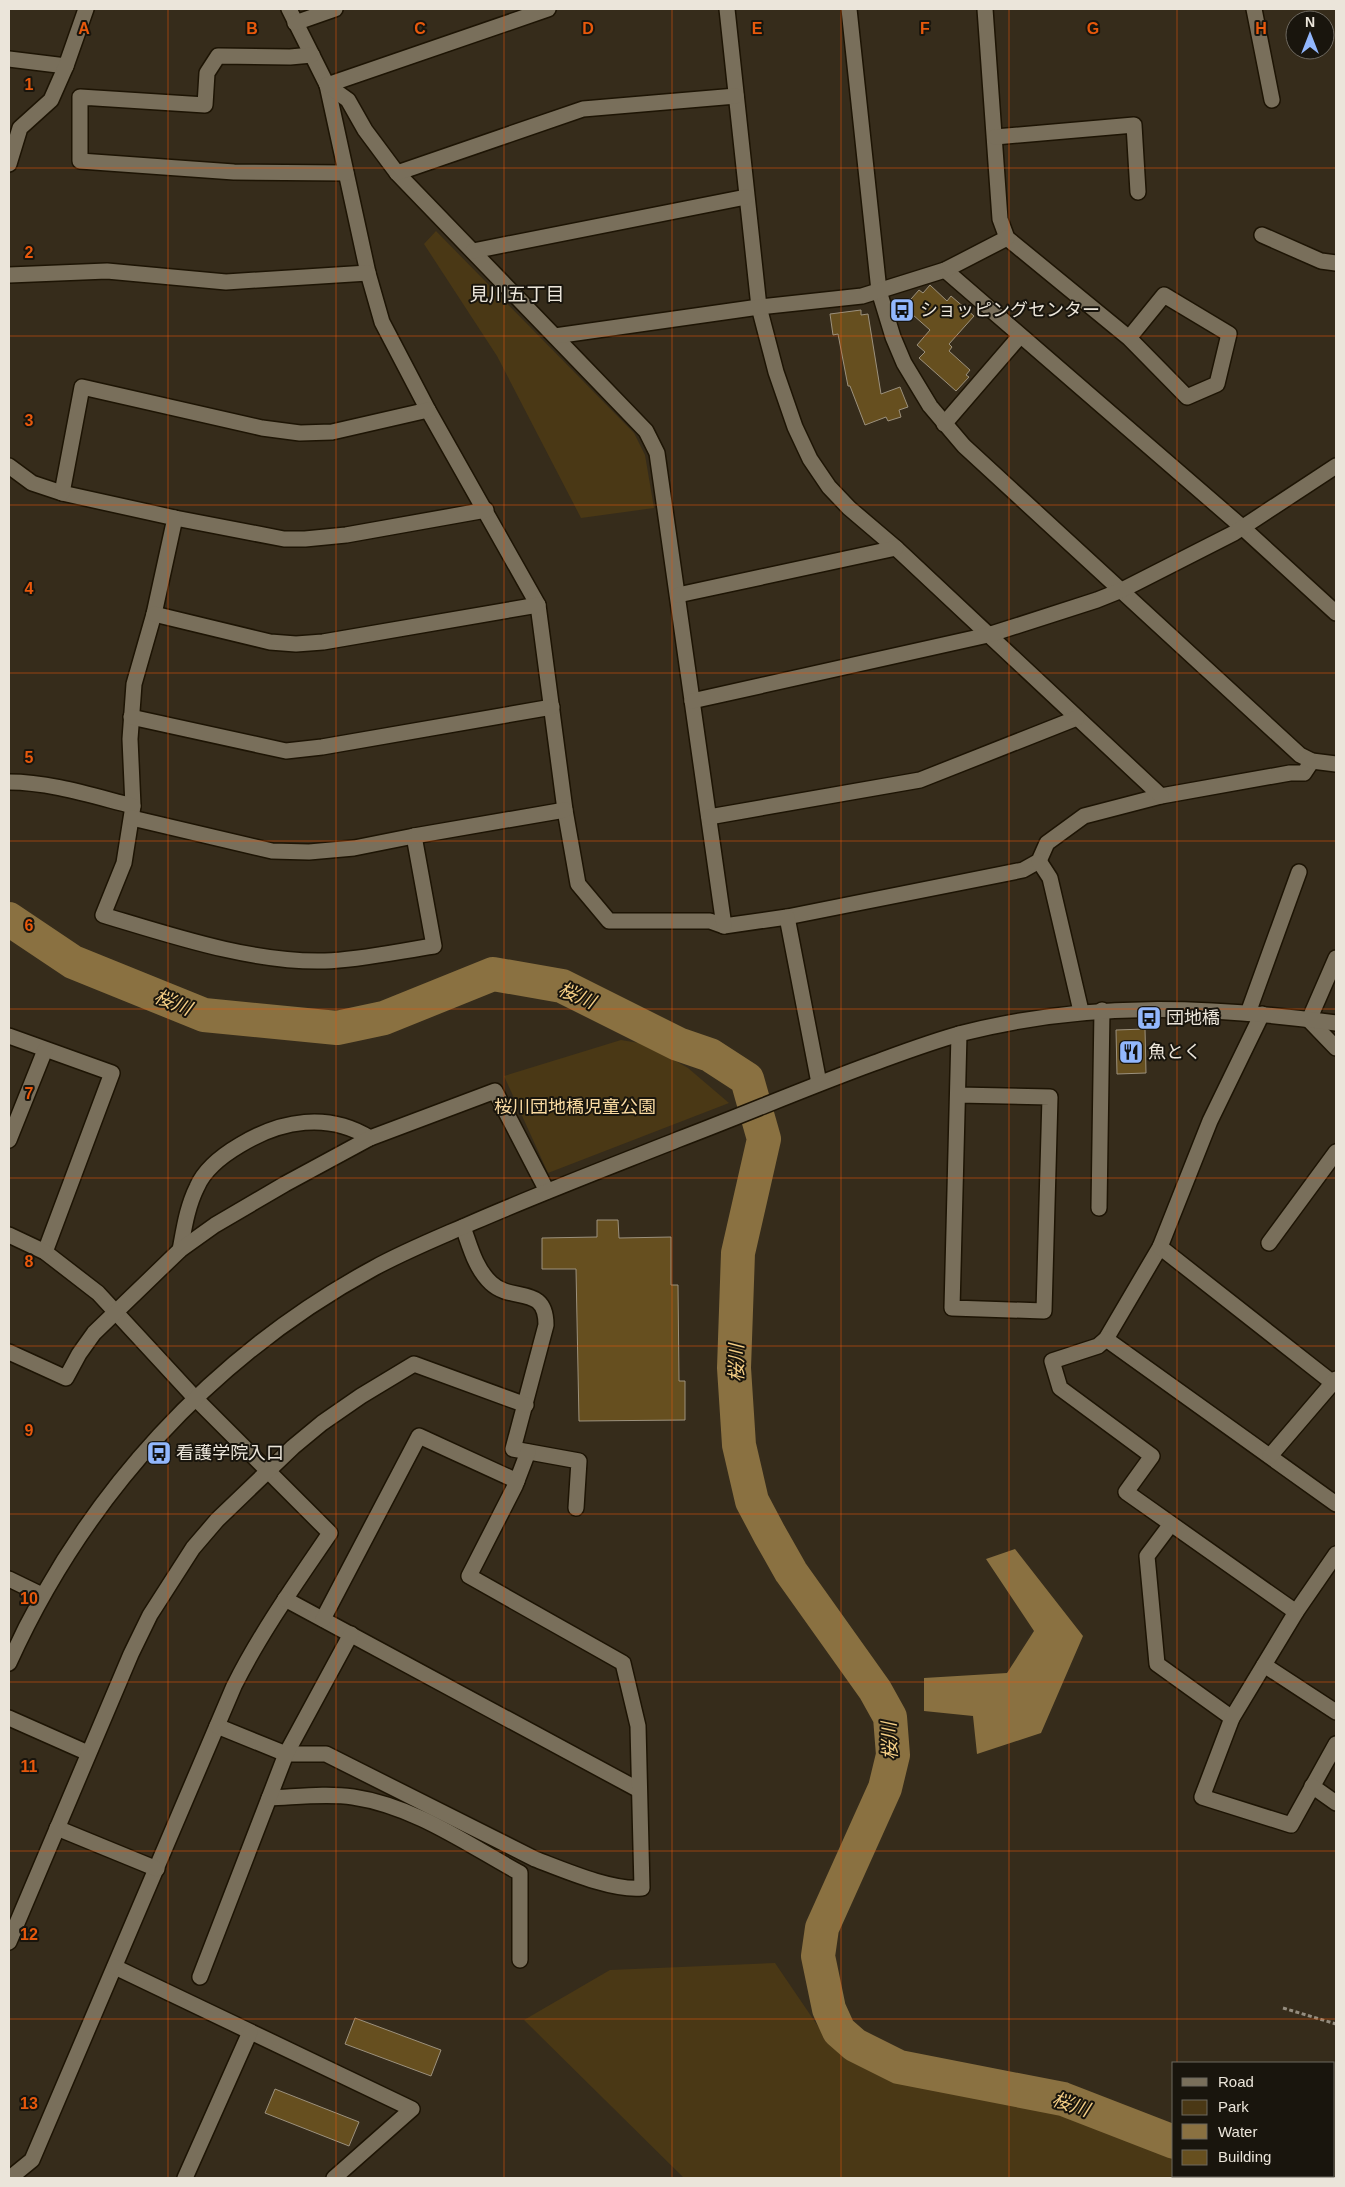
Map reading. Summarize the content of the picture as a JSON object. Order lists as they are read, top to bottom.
{
  "districts": ["見川五丁目"],
  "water": ["桜川"],
  "parks": ["桜川団地橋児童公園"],
  "places": {
    "bus stop": ["ショッピングセンター", "団地橋", "看護学院入口"],
    "restaurant": ["魚とく"]
  },
  "legend": [
    "Road",
    "Park",
    "Water",
    "Building"
  ],
  "north": "top",
  "grid": {
    "columns": [
      "A",
      "B",
      "C",
      "D",
      "E",
      "F",
      "G",
      "H"
    ],
    "rows": [
      "1",
      "2",
      "3",
      "4",
      "5",
      "6",
      "7",
      "8",
      "9",
      "10",
      "11",
      "12",
      "13"
    ]
  }
}
